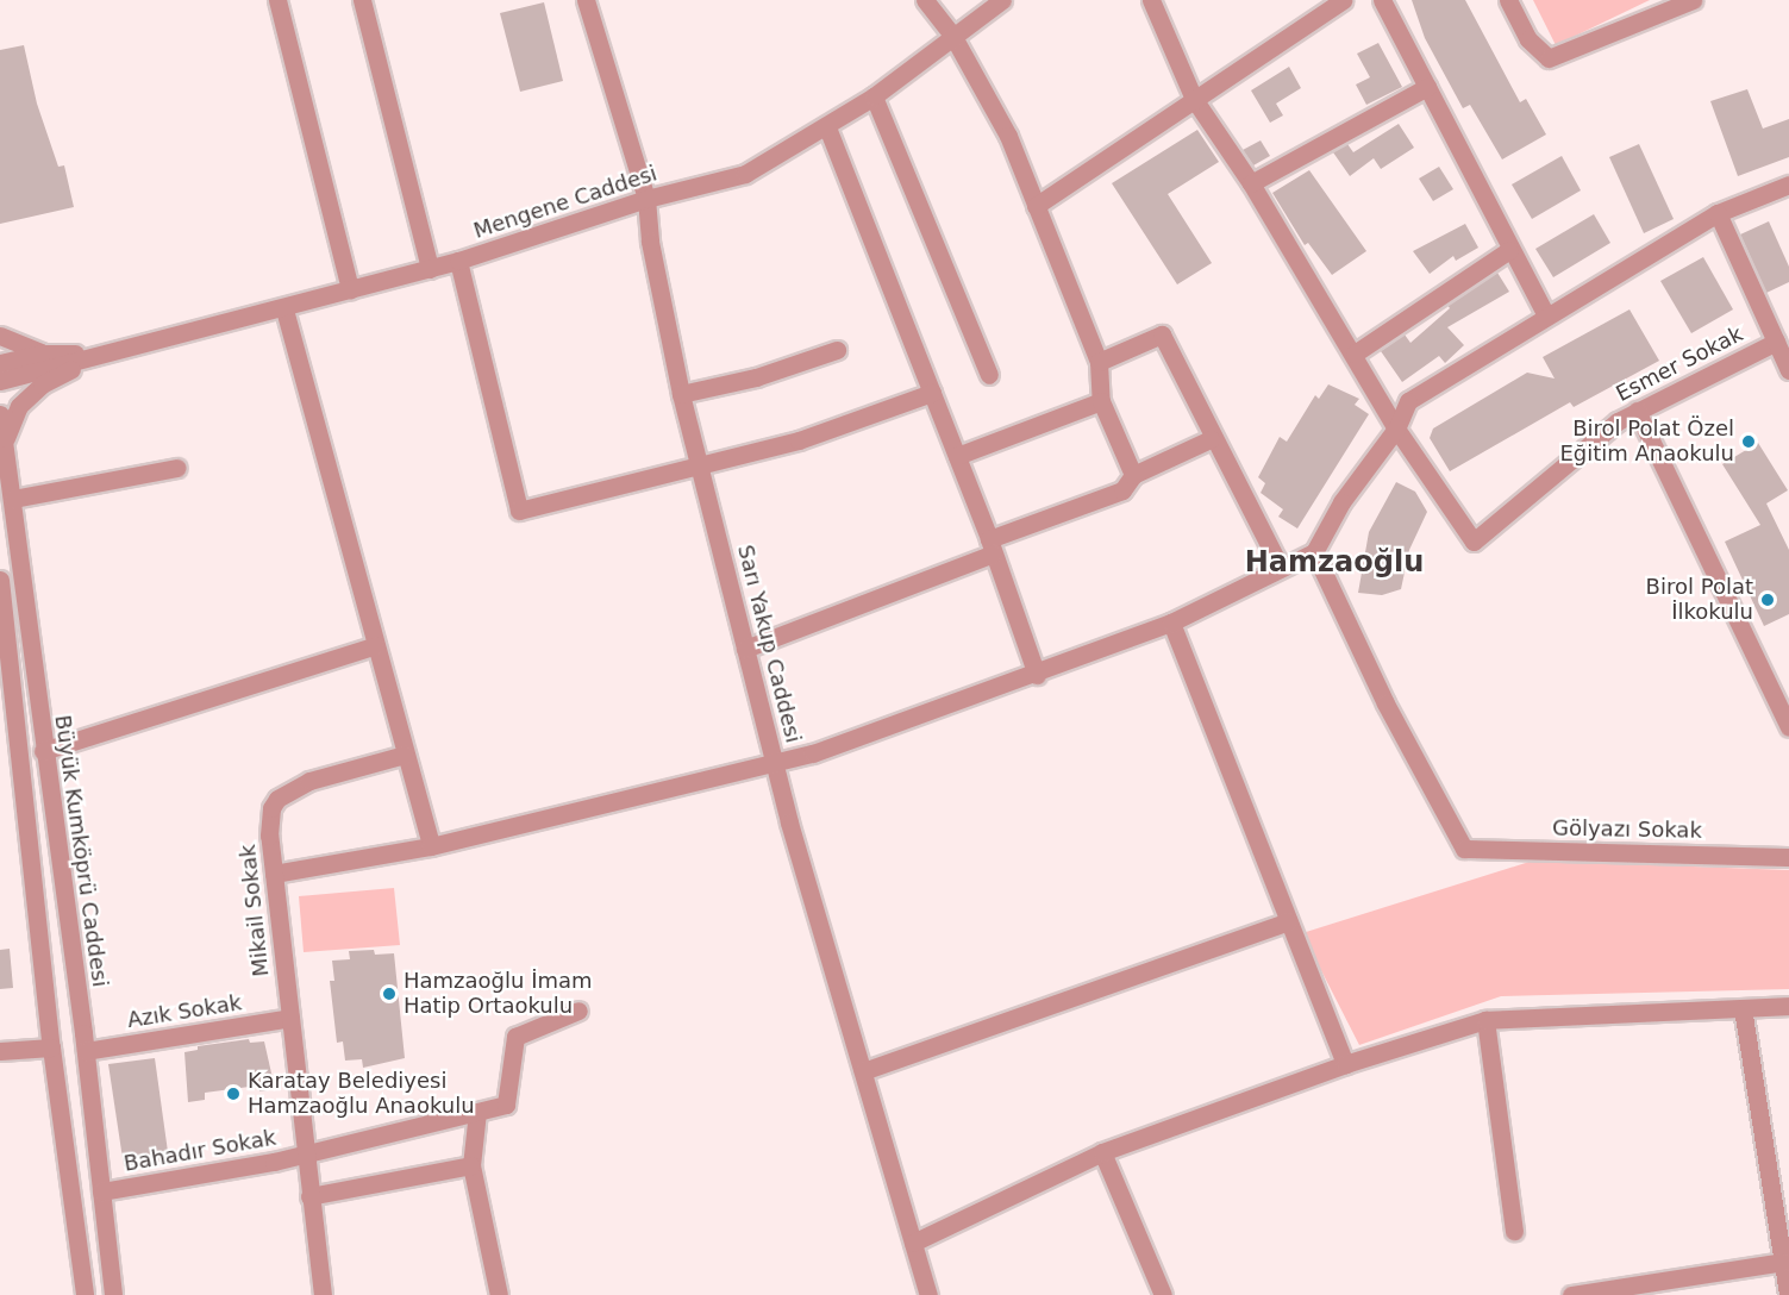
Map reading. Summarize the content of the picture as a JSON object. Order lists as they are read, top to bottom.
{
  "streets": {
    "street": [
      "Mengene Caddesi",
      "Esmer Sokak",
      "Sarı Yakup Caddesi",
      "Gölyazı Sokak",
      "Büyük Kumköprü Caddesi",
      "Mikail Sokak",
      "Azık Sokak",
      "Bahadır Sokak"
    ]
  },
  "crossings": [
    ["Mengene Caddesi", "Sarı Yakup Caddesi"],
    ["Büyük Kumköprü Caddesi", "Azık Sokak"],
    ["Büyük Kumköprü Caddesi", "Bahadır Sokak"],
    ["Mikail Sokak", "Azık Sokak"],
    ["Mikail Sokak", "Bahadır Sokak"]
  ],
  "districts": ["Hamzaoğlu"],
  "places": [
    "Birol Polat Özel Eğitim Anaokulu",
    "Birol Polat İlkokulu",
    "Hamzaoğlu İmam Hatip Ortaokulu",
    "Karatay Belediyesi Hamzaoğlu Anaokulu"
  ]
}
